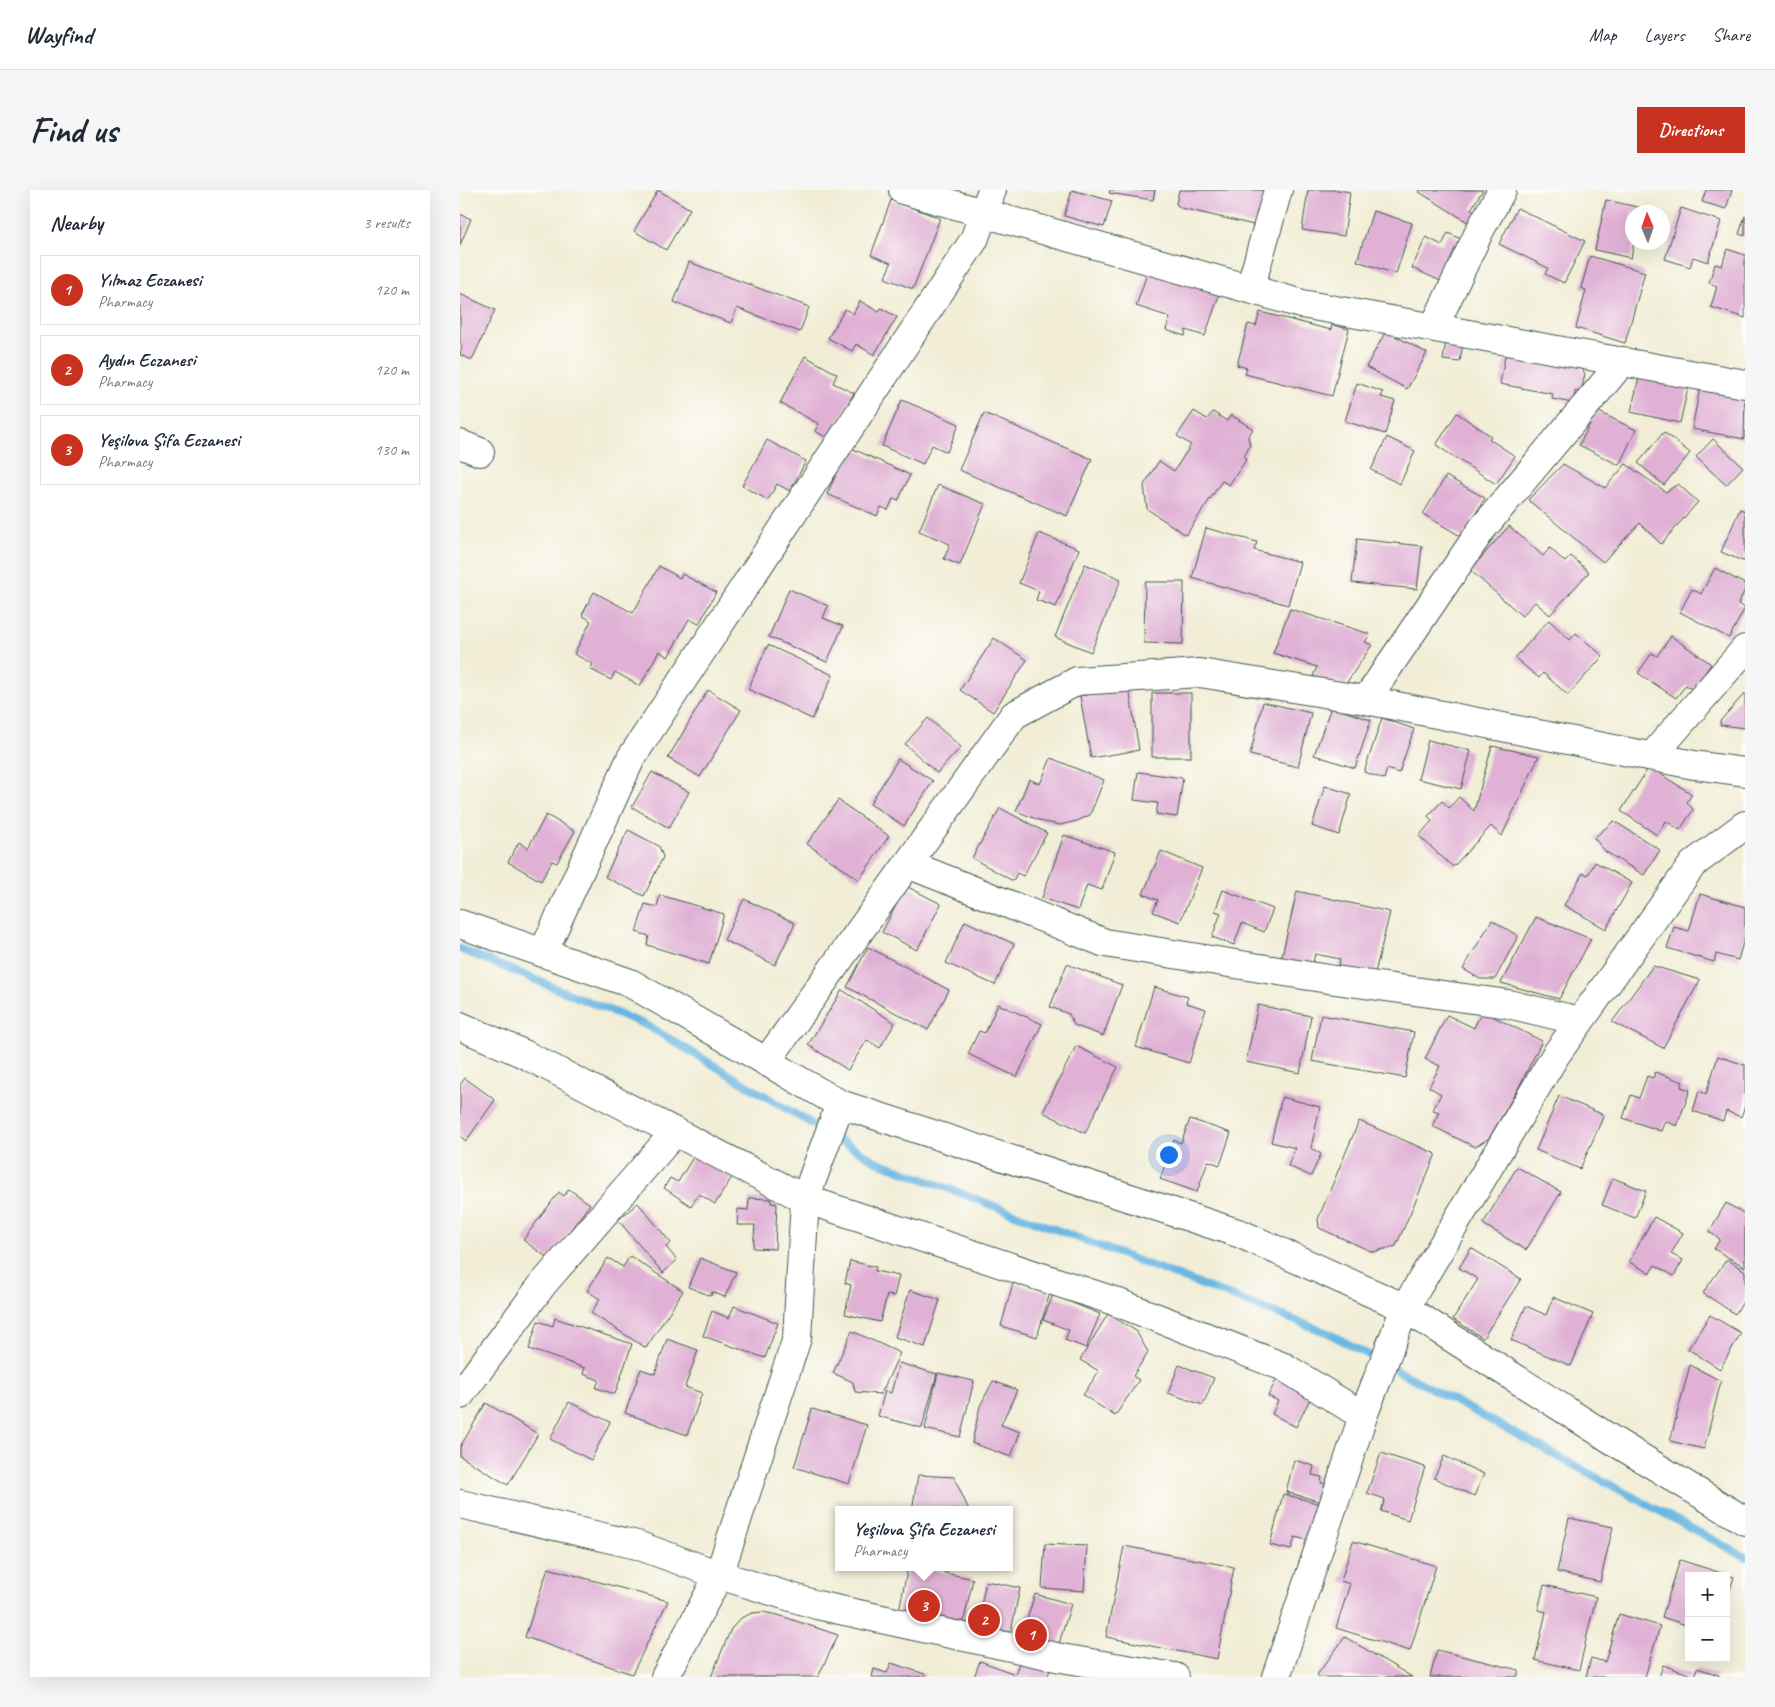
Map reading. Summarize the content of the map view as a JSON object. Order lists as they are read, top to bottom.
{
  "north": "top",
  "page": {
    "header": "Wayfind",
    "nav": ["Map", "Layers", "Share"],
    "buttons": "Directions",
    "title": "Find us",
    "heading": ["Nearby", "3 results"],
    "list": [
      {
        "mark": "1",
        "name": "Yılmaz Eczanesi",
        "note": "Pharmacy",
        "value": "120 m"
      },
      {
        "mark": "2",
        "name": "Aydın Eczanesi",
        "note": "Pharmacy",
        "value": "120 m"
      },
      {
        "mark": "3",
        "name": "Yeşilova Şifa Eczanesi",
        "note": "Pharmacy",
        "value": "130 m"
      }
    ],
    "popup": ["Yeşilova Şifa Eczanesi", "Pharmacy"],
    "map_buttons": ["+", "−"],
    "pins": ["3", "2", "1"]
  }
}
